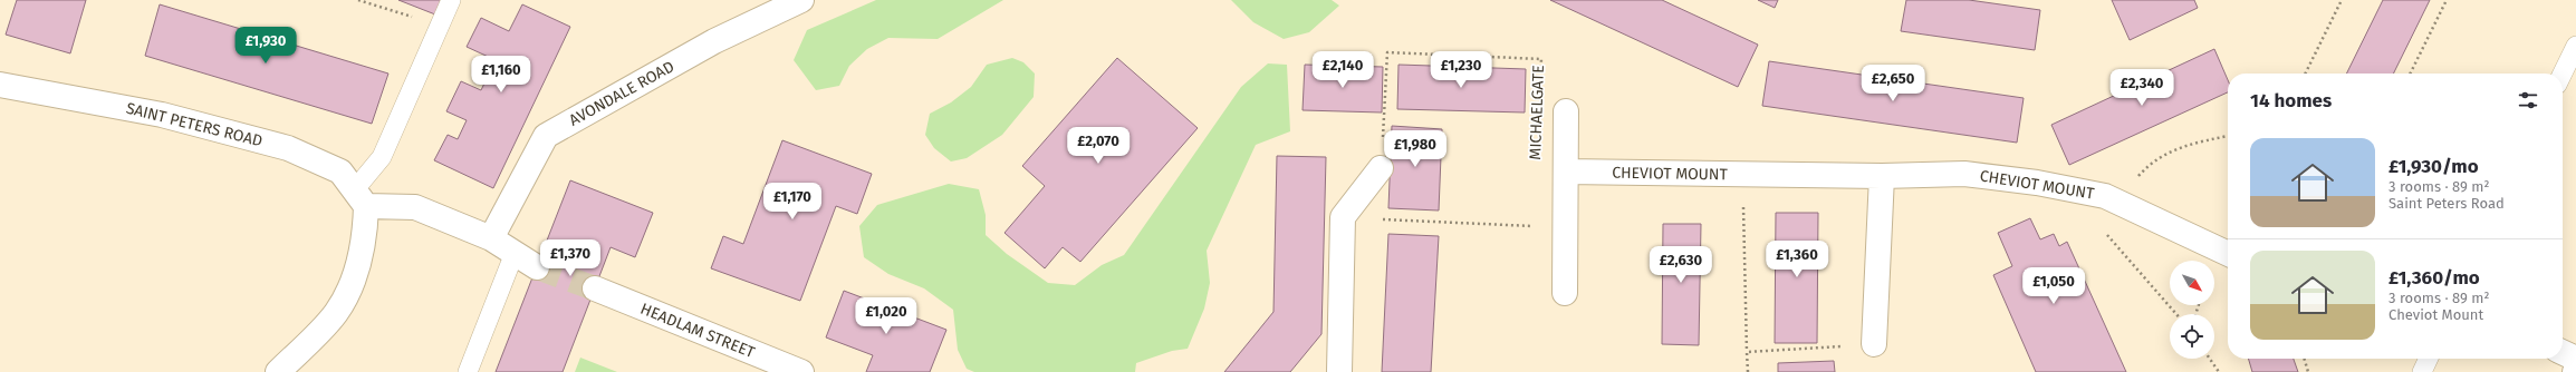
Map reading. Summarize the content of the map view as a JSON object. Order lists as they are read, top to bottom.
{
  "streets": {
    "street": [
      "AVONDALE ROAD",
      "SAINT PETERS ROAD",
      "CHEVIOT MOUNT",
      "HEADLAM STREET"
    ],
    "path": ["MICHAELGATE"]
  },
  "north": "bottom right",
  "page": {
    "price": [
      "£1,930",
      "£2,140",
      "£1,230",
      "£1,160",
      "£2,650",
      "£2,340",
      "£2,070",
      "£1,980",
      "£1,170",
      "£1,370",
      "£1,360",
      "£2,630",
      "£1,050",
      "£1,020"
    ],
    "heading": "14 homes",
    "list": [
      {
        "name": "£1,930/mo",
        "note": "3 rooms · 89 m² · Saint Peters Road"
      },
      {
        "name": "£1,360/mo",
        "note": "3 rooms · 89 m² · Cheviot Mount"
      }
    ]
  }
}
